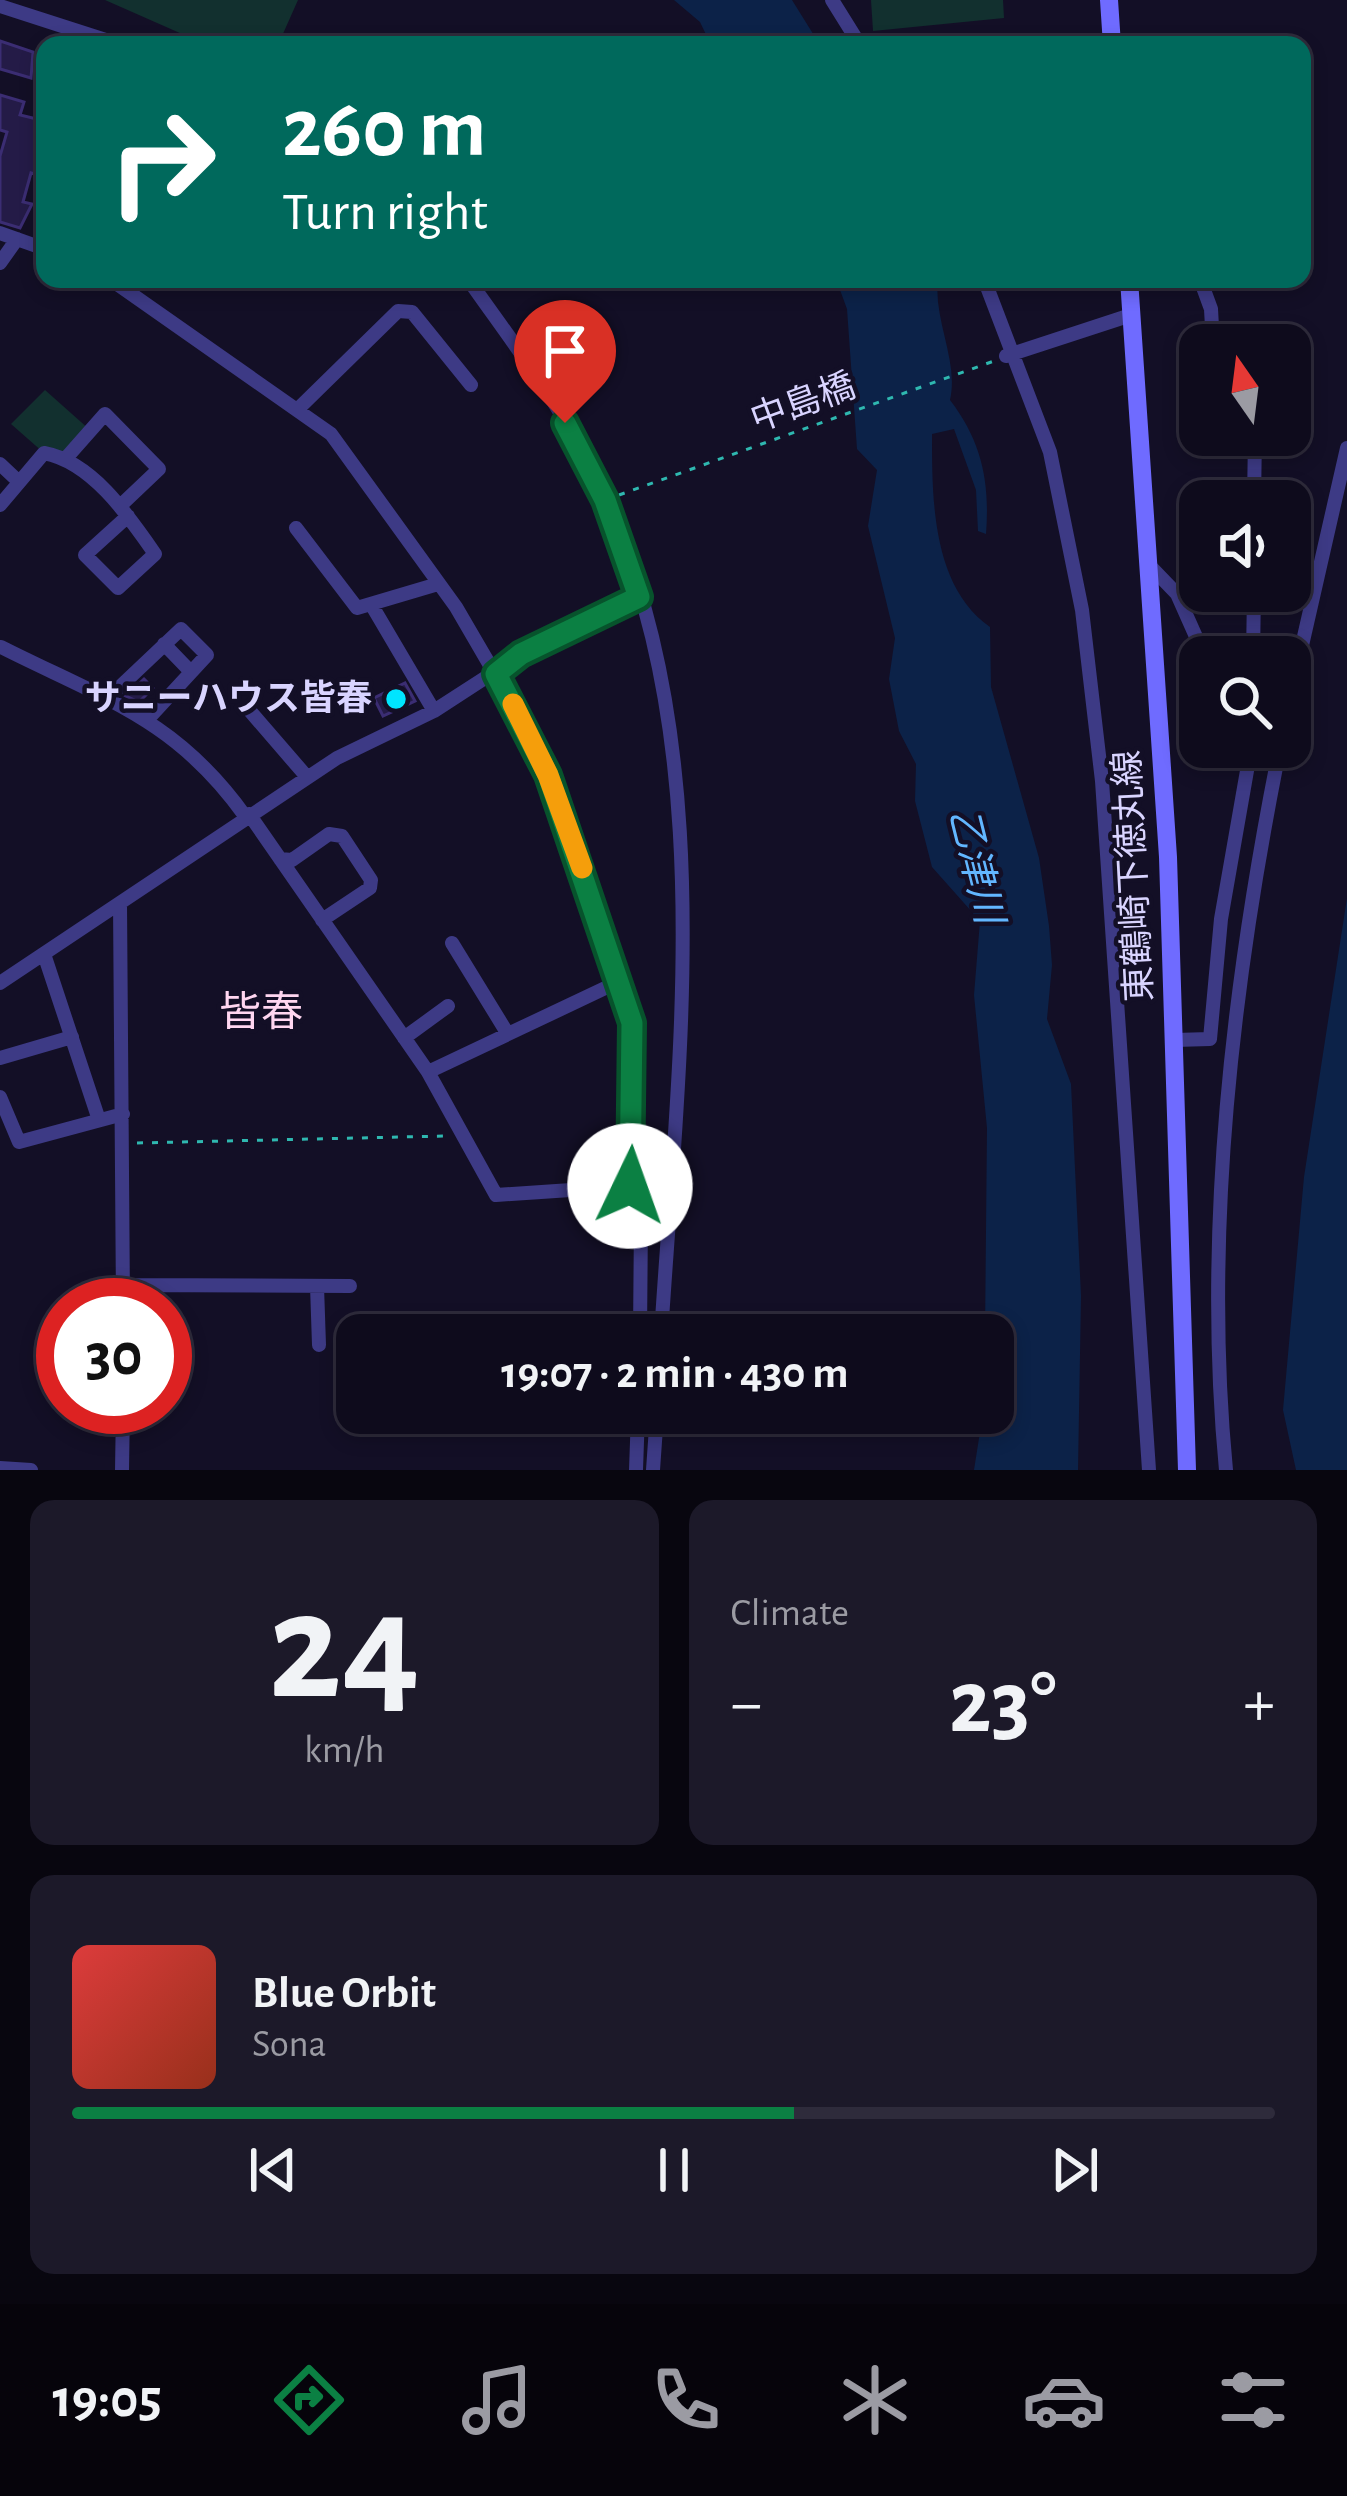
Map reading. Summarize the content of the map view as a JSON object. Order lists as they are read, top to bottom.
{
  "streets": {
    "street": ["東鶴崎下徳丸線"],
    "path": ["中島橋"]
  },
  "districts": ["皆春"],
  "water": ["乙津川"],
  "places": ["サニーハウス皆春"],
  "north": "top",
  "page": {
    "turn": ["260 m", "Turn right"],
    "limit": "30",
    "trip": "19:07 · 2 min · 430 m",
    "tile": [
      ["24", "km/h"],
      "Climate"
    ],
    "heat": ["−", "23°", "+"],
    "song": ["Blue Orbit", "Sona"],
    "tabs": "19:05"
  }
}
